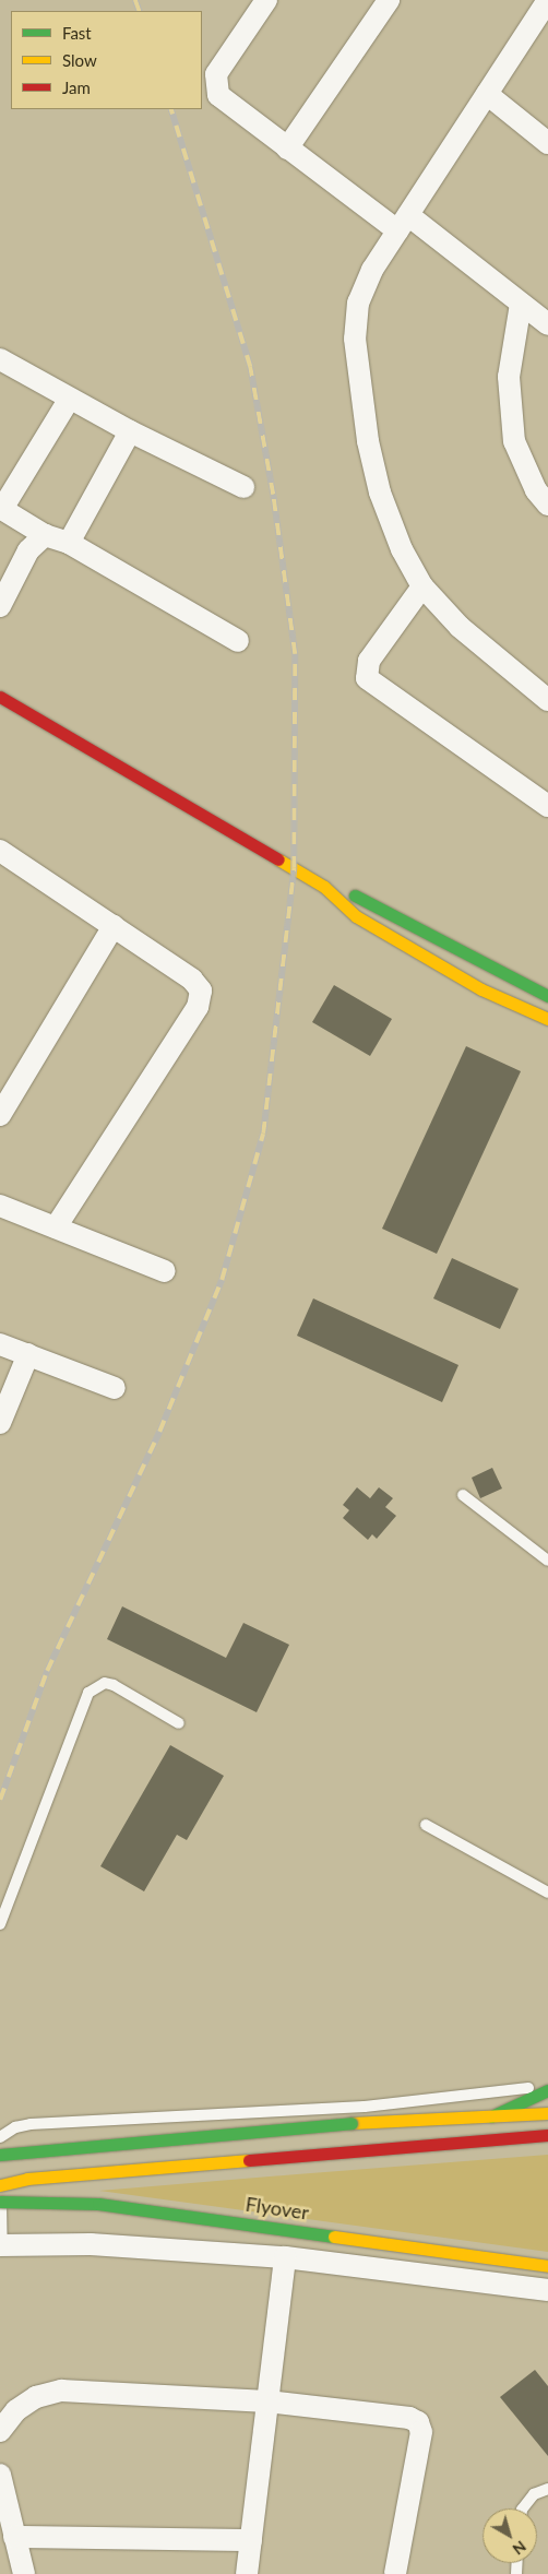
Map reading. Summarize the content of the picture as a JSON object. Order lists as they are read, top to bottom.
{
  "streets": {
    "main road": ["Flyover"]
  },
  "legend": ["Fast", "Slow", "Jam"],
  "north": "bottom right"
}
